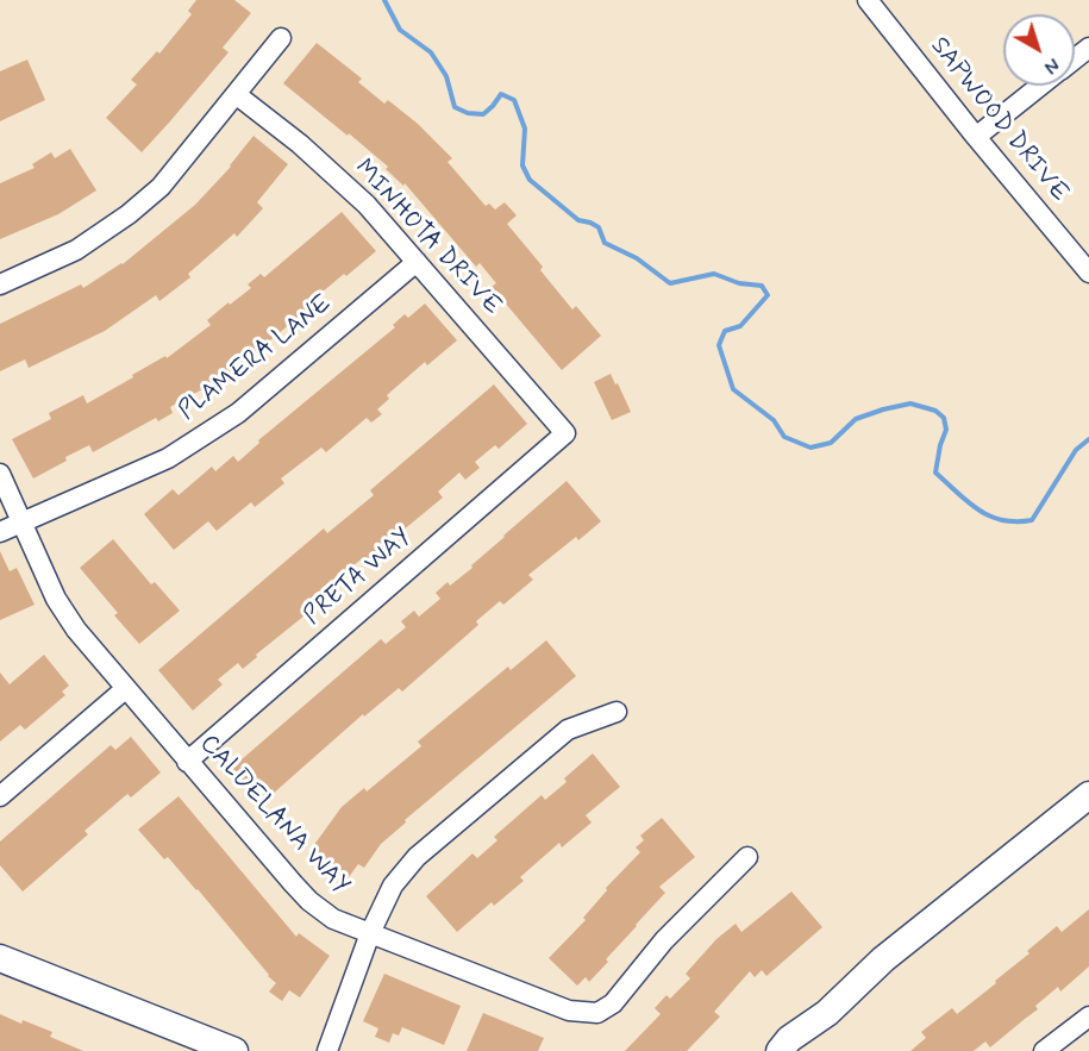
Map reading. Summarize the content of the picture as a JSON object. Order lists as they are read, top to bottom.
{
  "streets": {
    "street": [
      "SAPWOOD DRIVE",
      "MINHOTA DRIVE",
      "PLAMERA LANE",
      "PRETA WAY",
      "CALDELANA WAY"
    ]
  },
  "crossings": [
    ["MINHOTA DRIVE", "PLAMERA LANE"],
    ["MINHOTA DRIVE", "PRETA WAY"],
    ["PLAMERA LANE", "CALDELANA WAY"],
    ["PRETA WAY", "CALDELANA WAY"]
  ],
  "north": "bottom right"
}
